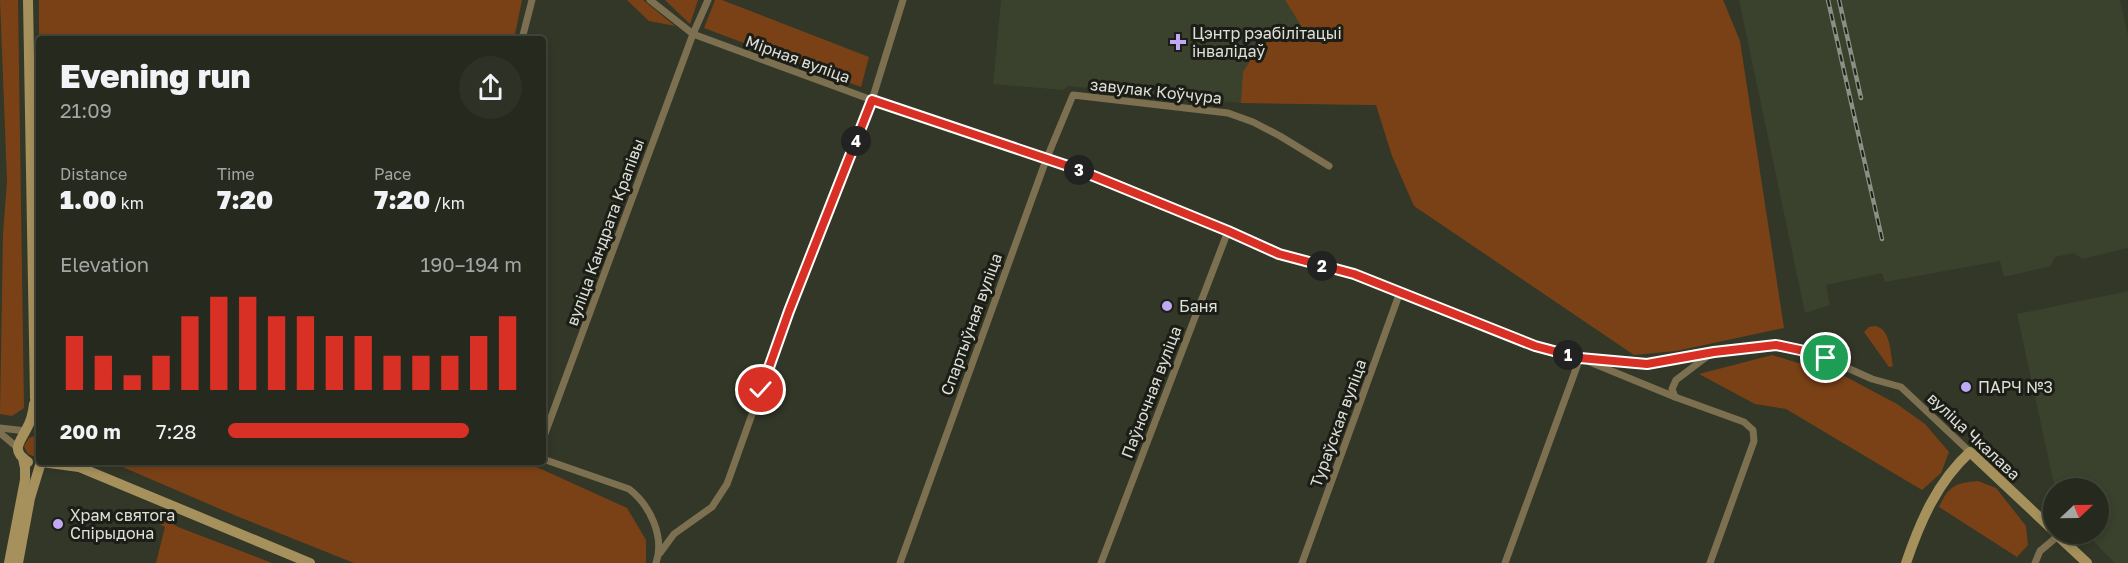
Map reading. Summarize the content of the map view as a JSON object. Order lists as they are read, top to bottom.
{
  "streets": {
    "main road": ["вуліца Чкалава"],
    "street": [
      "Мірная вуліца",
      "завулак Коўчура",
      "вуліца Кандрата Крапівы",
      "Спартыўная вуліца",
      "Паўночная вуліца",
      "Тураўская вуліца"
    ]
  },
  "crossings": [
    ["Мірная вуліца", "вуліца Кандрата Крапівы"],
    ["Мірная вуліца", "Спартыўная вуліца"],
    ["Мірная вуліца", "Паўночная вуліца"],
    ["Мірная вуліца", "Тураўская вуліца"],
    ["завулак Коўчура", "Спартыўная вуліца"]
  ],
  "places": {
    "health": ["Цэнтр рэабілітацыі інвалідаў"],
    "other": ["Баня", "ПАРЧ №3", "Храм святога Спірыдона"]
  },
  "north": "right",
  "page": {
    "heading": ["Evening run", "21:09"],
    "pins": [
      "4",
      "3",
      "2",
      "1"
    ],
    "stats": [
      ["Distance", "1.00 km"],
      ["Time", "7:20"],
      ["Pace", "7:20 /km"]
    ],
    "chart": ["Elevation", "190–194 m"],
    "list": [
      {
        "name": "200 m",
        "note": "7:28"
      }
    ]
  }
}
